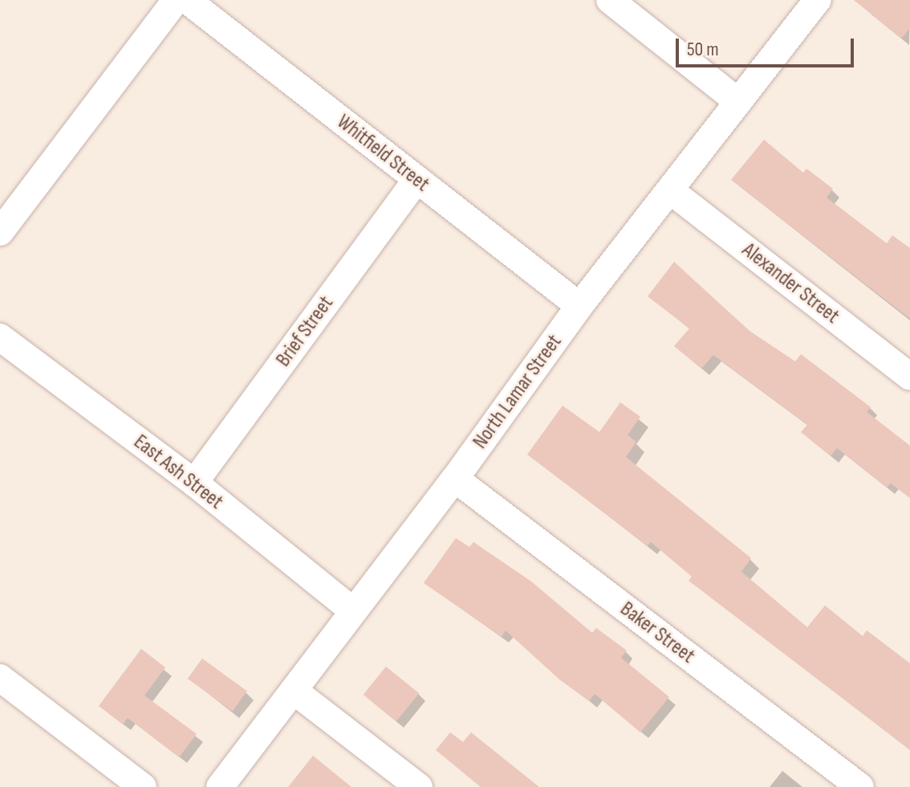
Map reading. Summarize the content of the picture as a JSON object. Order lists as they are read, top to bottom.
{
  "streets": {
    "street": [
      "Whitfield Street",
      "Alexander Street",
      "Brief Street",
      "North Lamar Street",
      "East Ash Street",
      "Baker Street"
    ]
  },
  "crossings": [
    ["Whitfield Street", "Brief Street"],
    ["Whitfield Street", "North Lamar Street"],
    ["Alexander Street", "North Lamar Street"],
    ["Brief Street", "East Ash Street"],
    ["North Lamar Street", "East Ash Street"],
    ["North Lamar Street", "Baker Street"]
  ],
  "scale_bar": "50 m"
}
